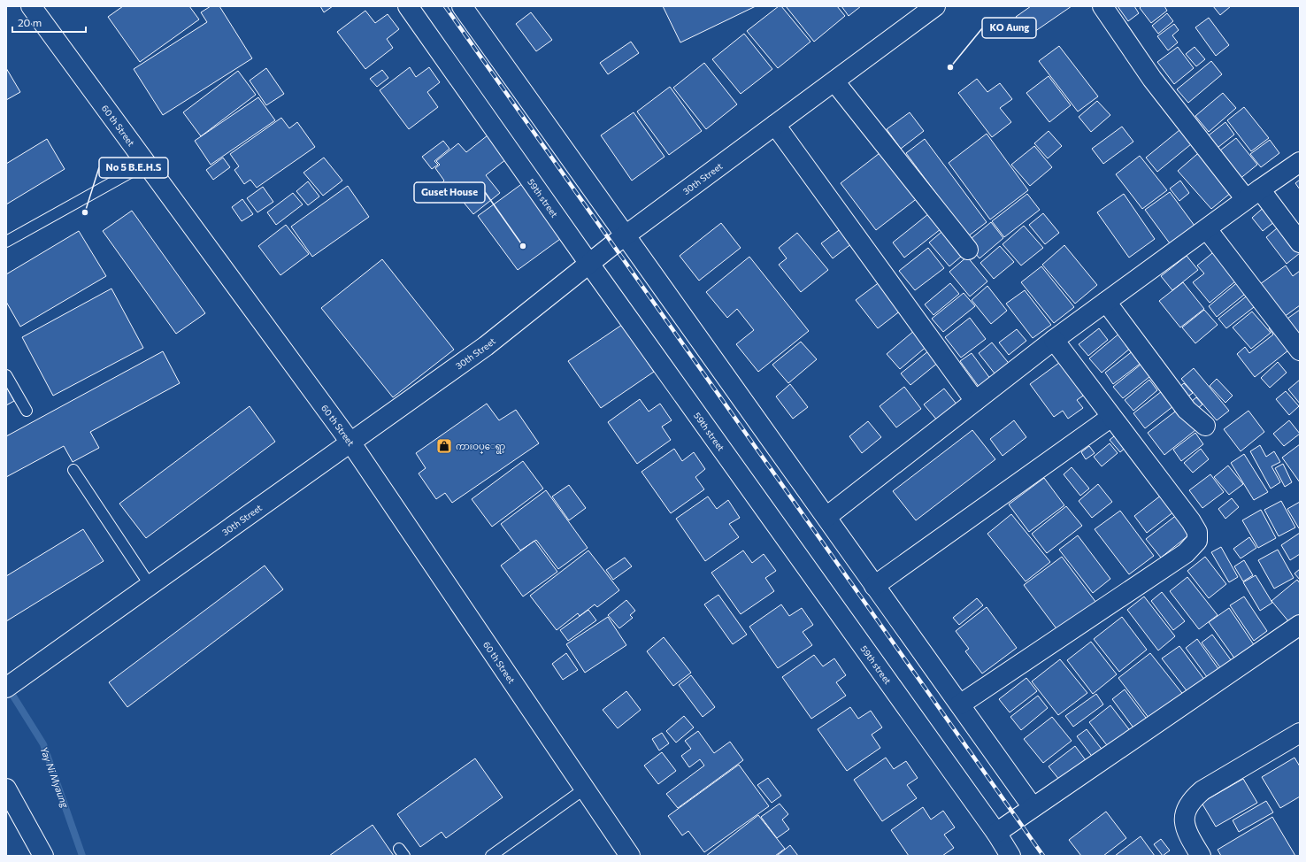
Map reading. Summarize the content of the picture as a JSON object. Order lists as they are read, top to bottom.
{
  "streets": {
    "street": ["60 th Street", "30th Street", "59th street"]
  },
  "crossings": [
    ["60 th Street", "30th Street"],
    ["30th Street", "59th street"]
  ],
  "water": ["Yay Ni Myaung"],
  "places": {
    "other": ["KO Aung", "No 5 B.E.H.S", "Guset House"],
    "shop": ["ကားဝပ္ေရွာ့"]
  },
  "scale_bar": "20 m"
}
